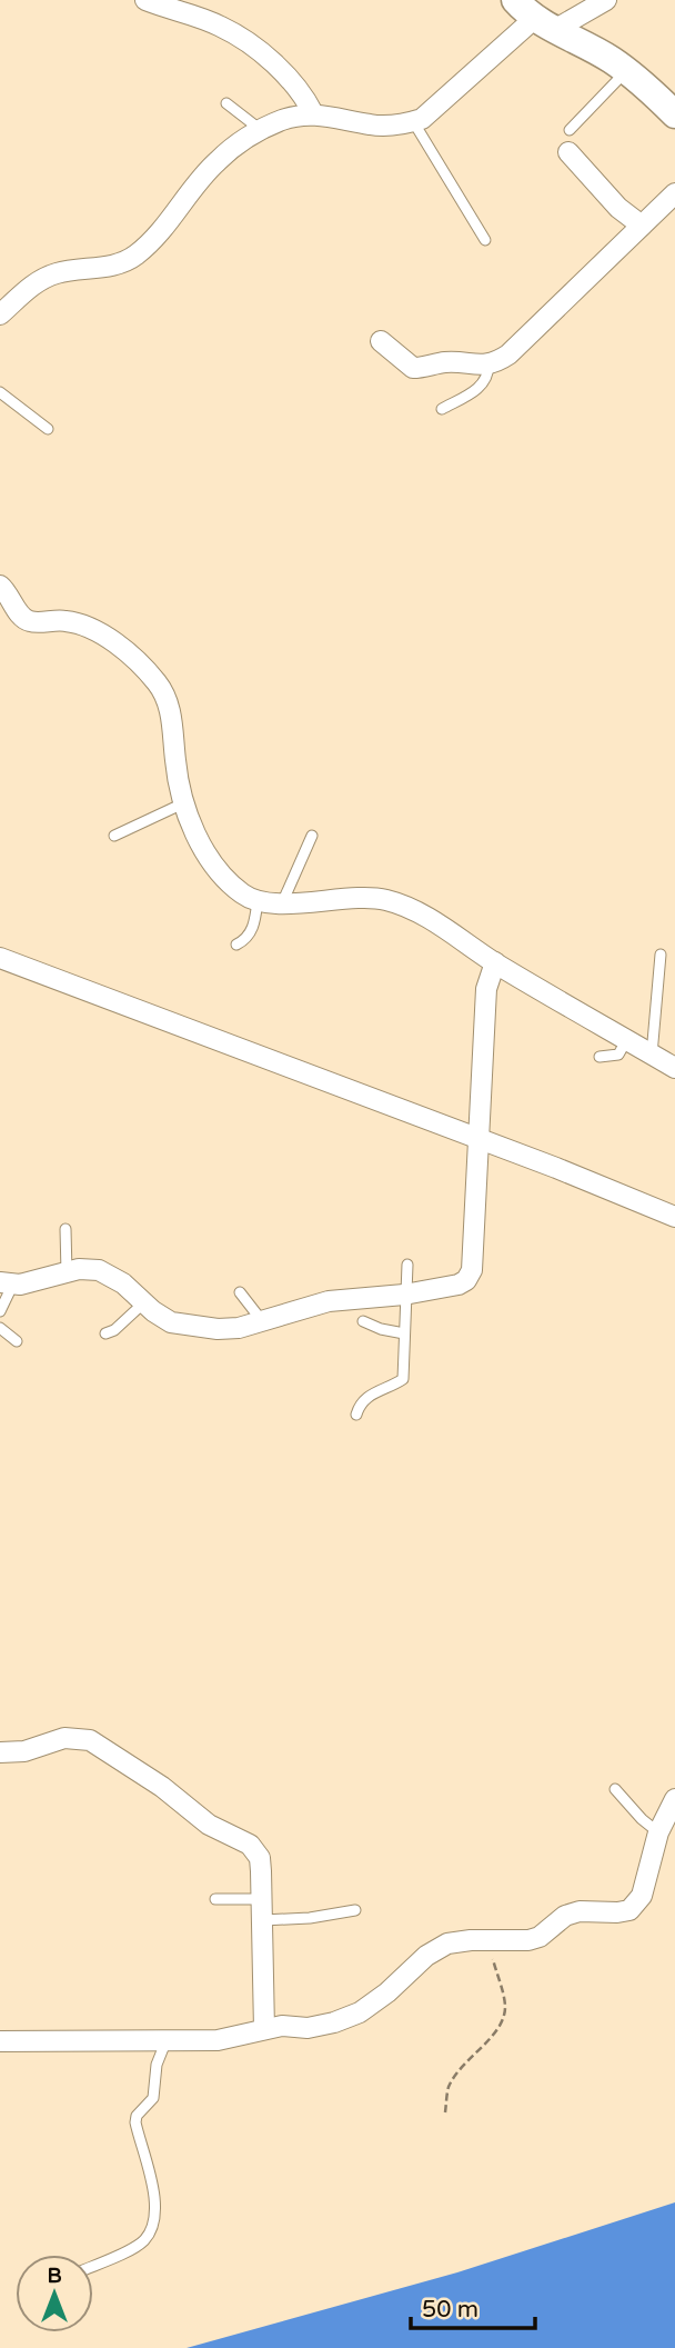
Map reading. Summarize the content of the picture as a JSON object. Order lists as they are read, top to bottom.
{
  "scale_bar": "50 m",
  "north": "top"
}
